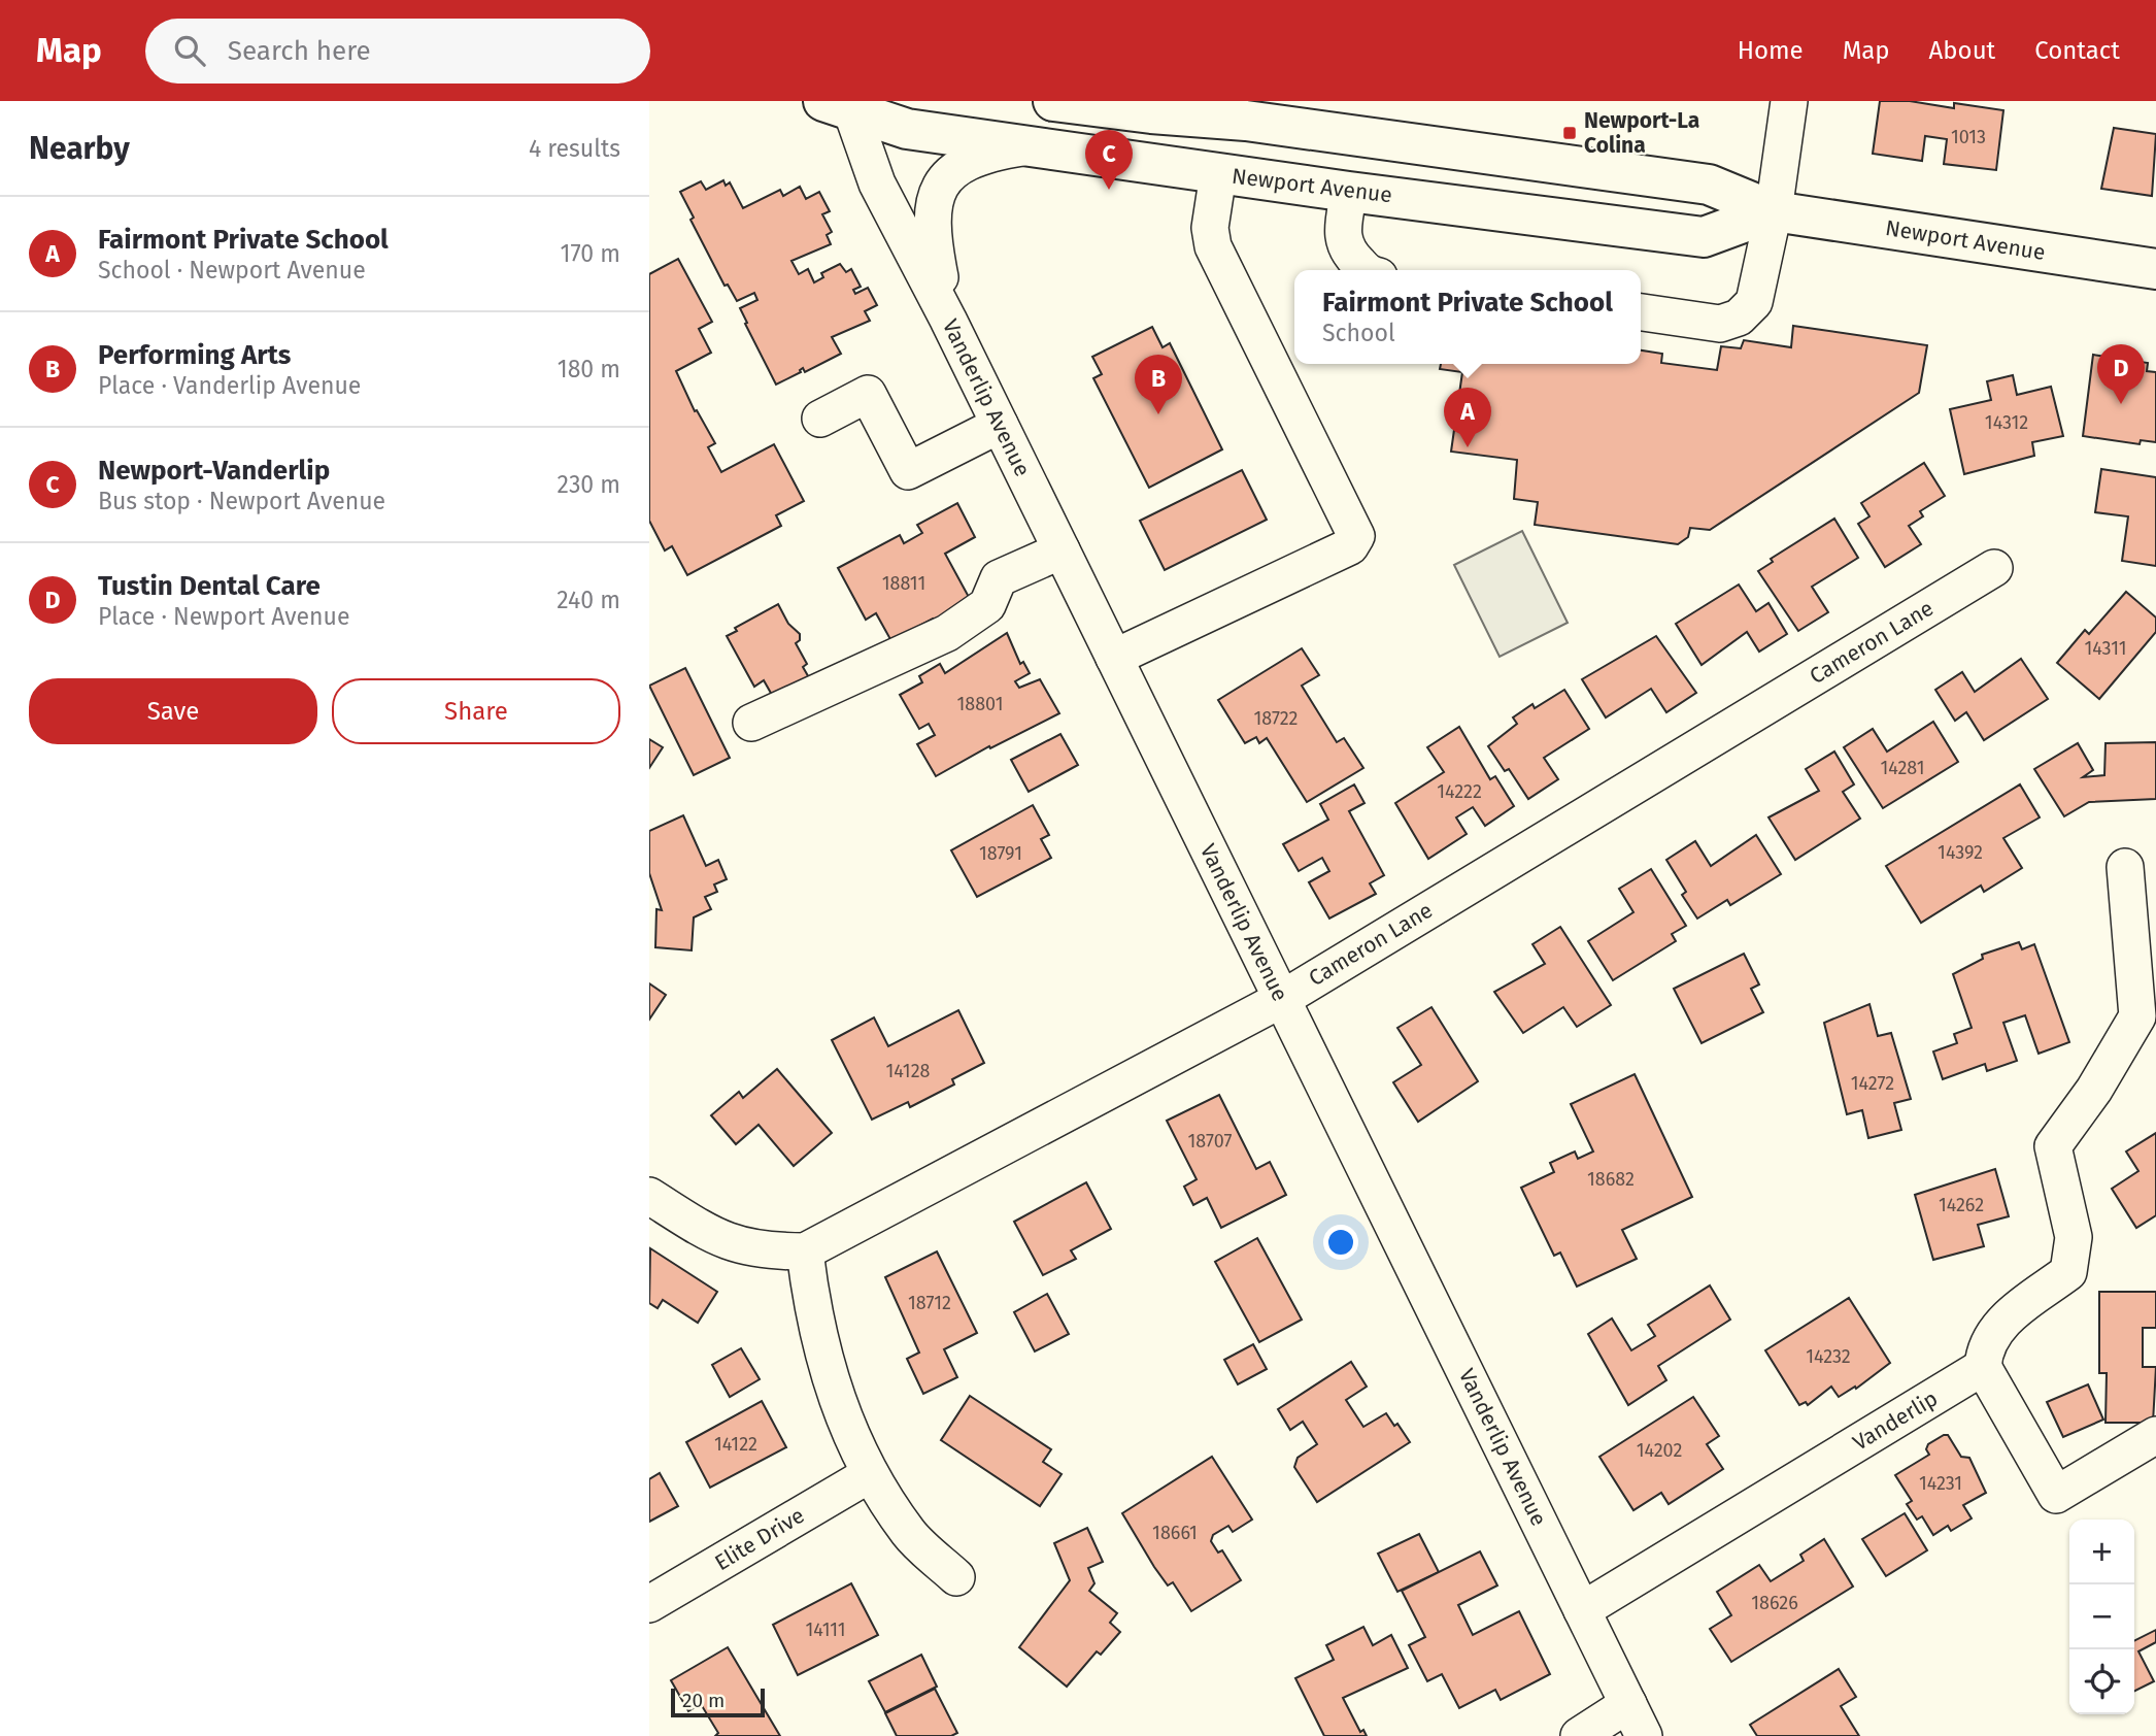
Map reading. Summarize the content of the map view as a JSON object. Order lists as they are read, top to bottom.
{
  "streets": {
    "main road": ["Newport Avenue"],
    "street": [
      "Vanderlip Avenue",
      "Cameron Lane",
      "Vanderlip",
      "Elite Drive"
    ]
  },
  "crossings": [
    ["Newport Avenue", "Vanderlip Avenue"],
    ["Vanderlip Avenue", "Cameron Lane"],
    ["Vanderlip Avenue", "Vanderlip"]
  ],
  "places": {
    "transit": ["Newport-La Colina"]
  },
  "house_numbers": [
    "1013",
    "14312",
    "18811",
    "14311",
    "18801",
    "18722",
    "14281",
    "14222",
    "14392",
    "18791",
    "14128",
    "14272",
    "18707",
    "18682",
    "14262",
    "18712",
    "14232",
    "14122",
    "14202",
    "14231",
    "18661",
    "18626",
    "14111"
  ],
  "scale_bar": "20 m",
  "page": {
    "header": "Map",
    "search": "Search here",
    "nav": [
      "Home",
      "Map",
      "About",
      "Contact"
    ],
    "heading": ["Nearby", "4 results"],
    "pins": [
      "C",
      "D",
      "B",
      "A"
    ],
    "list": [
      {
        "mark": "A",
        "name": "Fairmont Private School",
        "note": "School · Newport Avenue",
        "value": "170 m"
      },
      {
        "mark": "B",
        "name": "Performing Arts",
        "note": "Place · Vanderlip Avenue",
        "value": "180 m"
      },
      {
        "mark": "C",
        "name": "Newport-Vanderlip",
        "note": "Bus stop · Newport Avenue",
        "value": "230 m"
      },
      {
        "mark": "D",
        "name": "Tustin Dental Care",
        "note": "Place · Newport Avenue",
        "value": "240 m"
      }
    ],
    "popup": ["Fairmont Private School", "School"],
    "buttons": ["Save", "Share"],
    "map_buttons": ["+", "−"],
    "scale": "20 m"
  }
}
